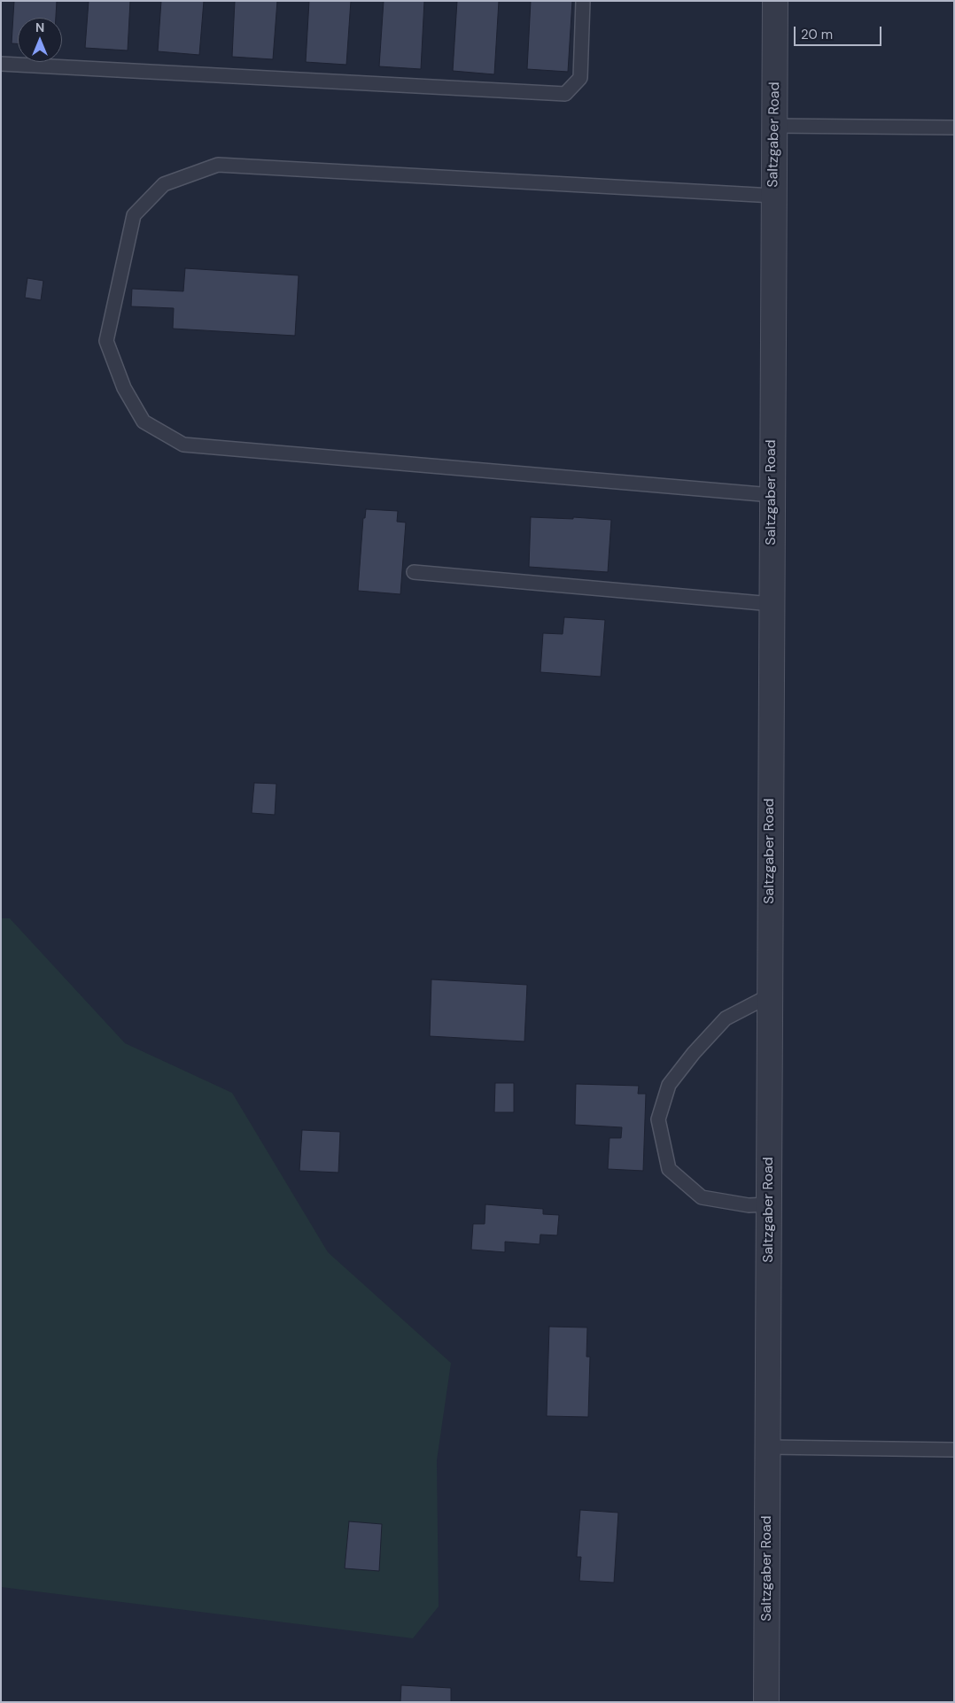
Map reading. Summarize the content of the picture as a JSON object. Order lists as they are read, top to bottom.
{
  "streets": {
    "street": ["Saltzgaber Road"]
  },
  "scale_bar": "20 m",
  "north": "top"
}
